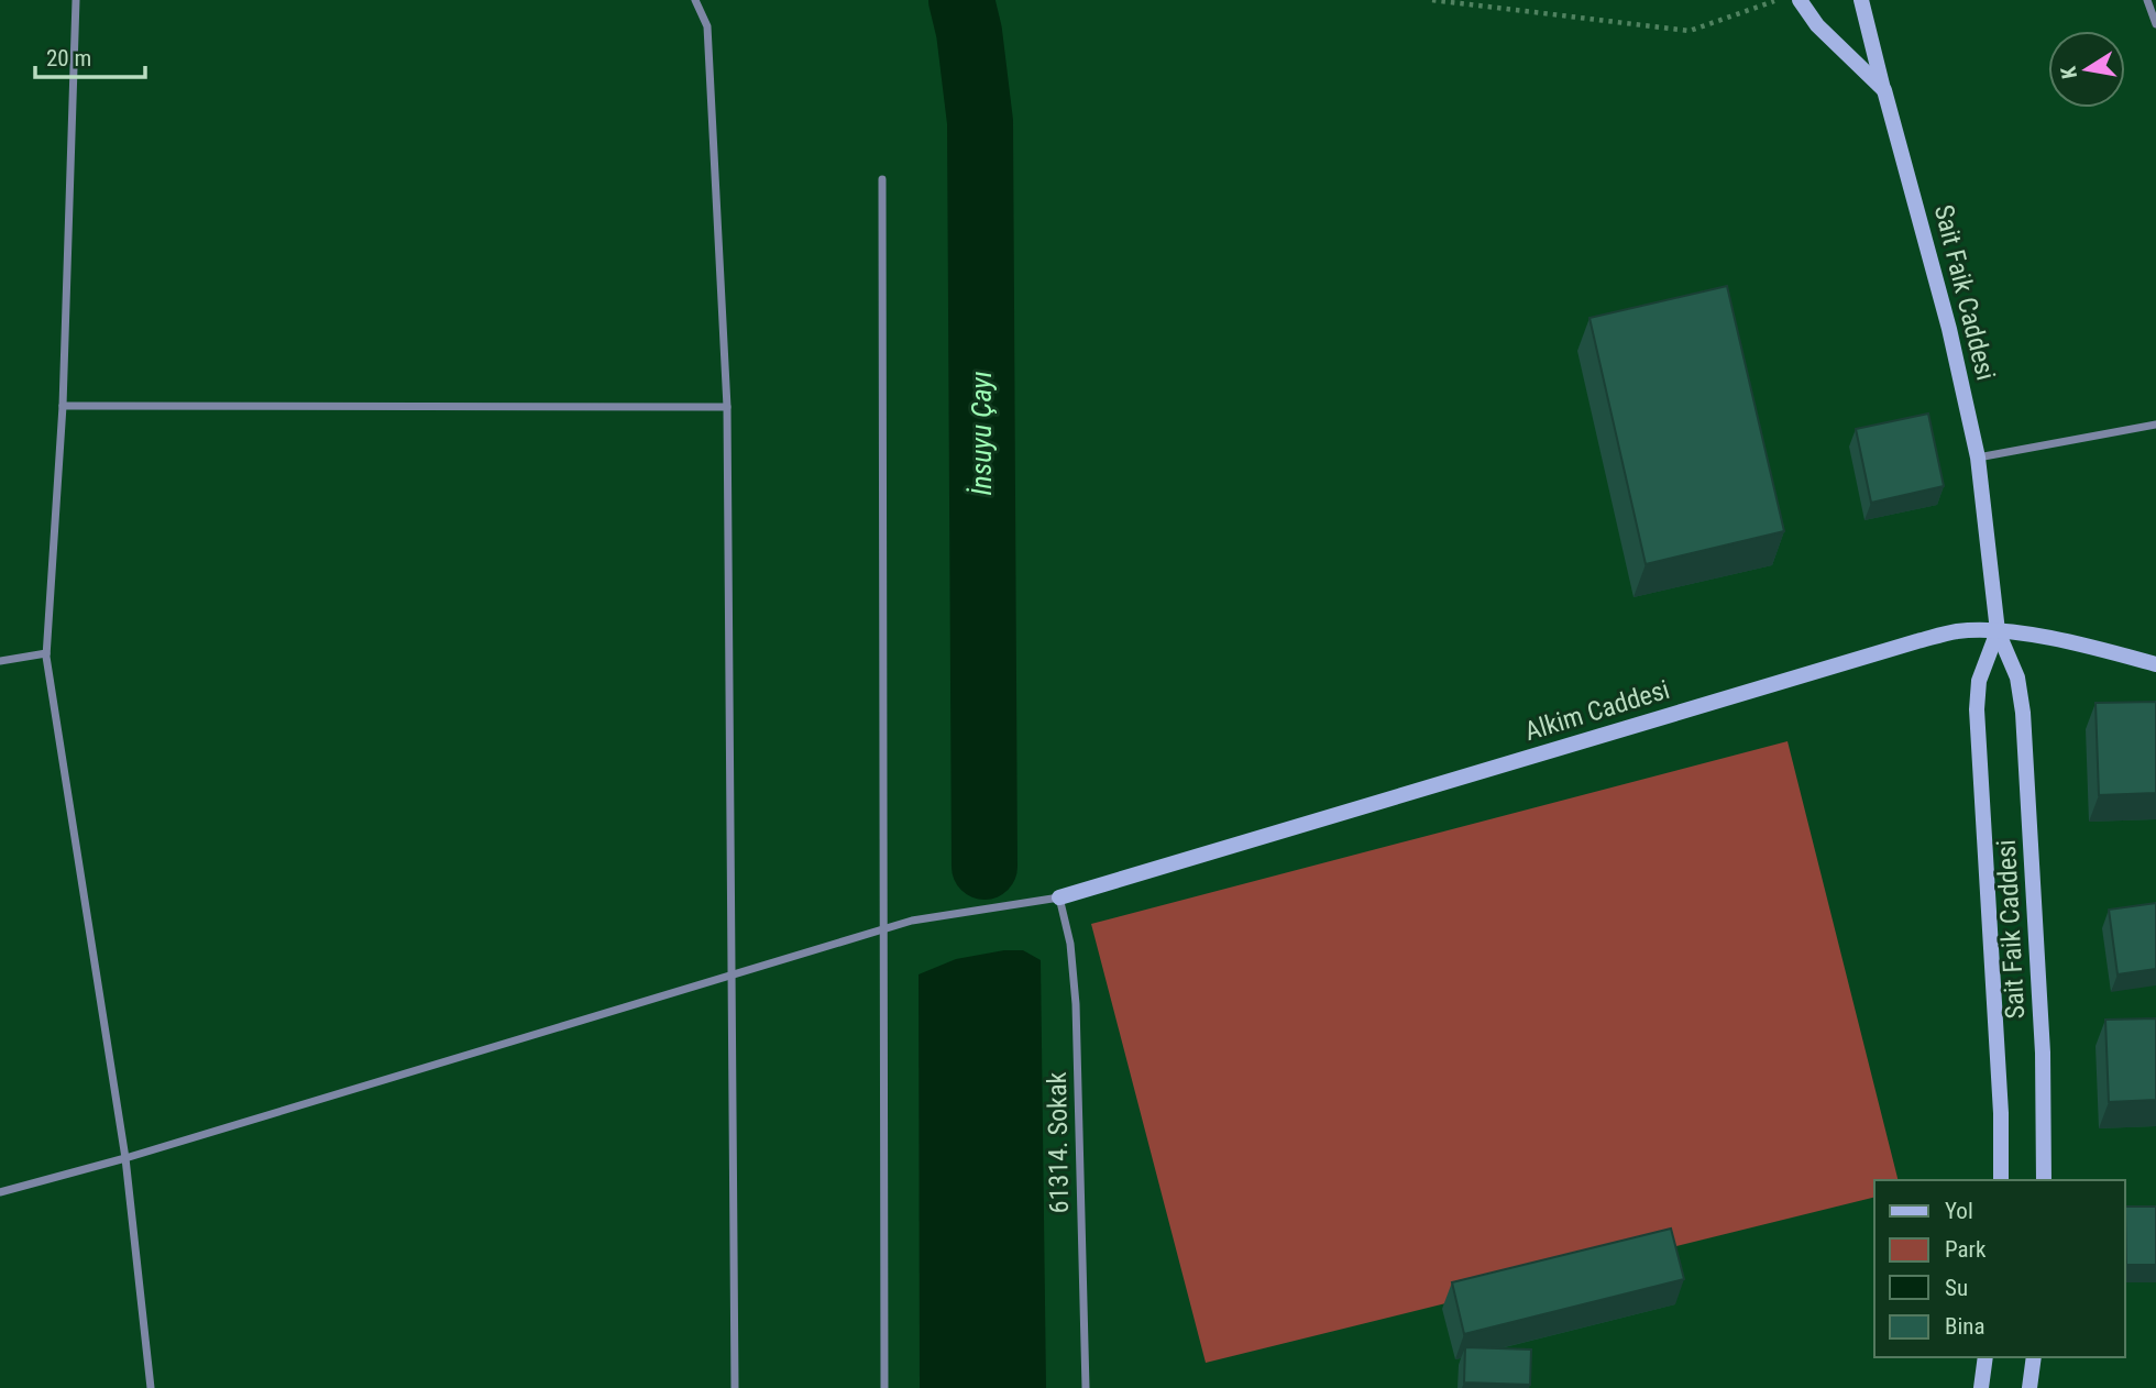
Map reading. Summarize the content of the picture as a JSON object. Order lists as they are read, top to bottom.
{
  "streets": {
    "street": ["Sait Faik Caddesi", "Alkim Caddesi", "61314. Sokak"]
  },
  "crossings": [
    ["Sait Faik Caddesi", "Alkim Caddesi"],
    ["Alkim Caddesi", "61314. Sokak"]
  ],
  "water": ["İnsuyu Çayı"],
  "legend": [
    "Yol",
    "Park",
    "Su",
    "Bina"
  ],
  "scale_bar": "20 m",
  "north": "left"
}
